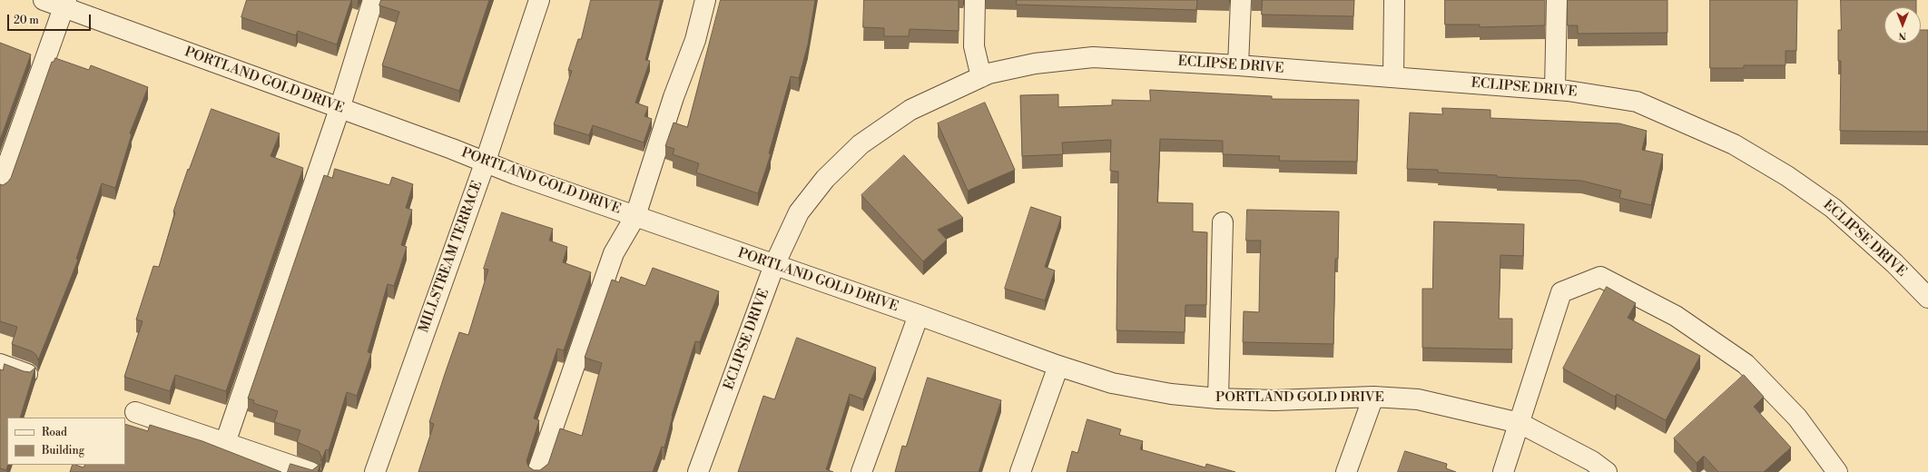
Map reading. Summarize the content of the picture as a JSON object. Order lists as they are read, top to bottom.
{
  "streets": {
    "street": ["ECLIPSE DRIVE", "PORTLAND GOLD DRIVE", "MILLSTREAM TERRACE"]
  },
  "crossings": [
    ["ECLIPSE DRIVE", "PORTLAND GOLD DRIVE"],
    ["PORTLAND GOLD DRIVE", "MILLSTREAM TERRACE"]
  ],
  "legend": ["Road", "Building"],
  "scale_bar": "20 m",
  "north": "bottom"
}
